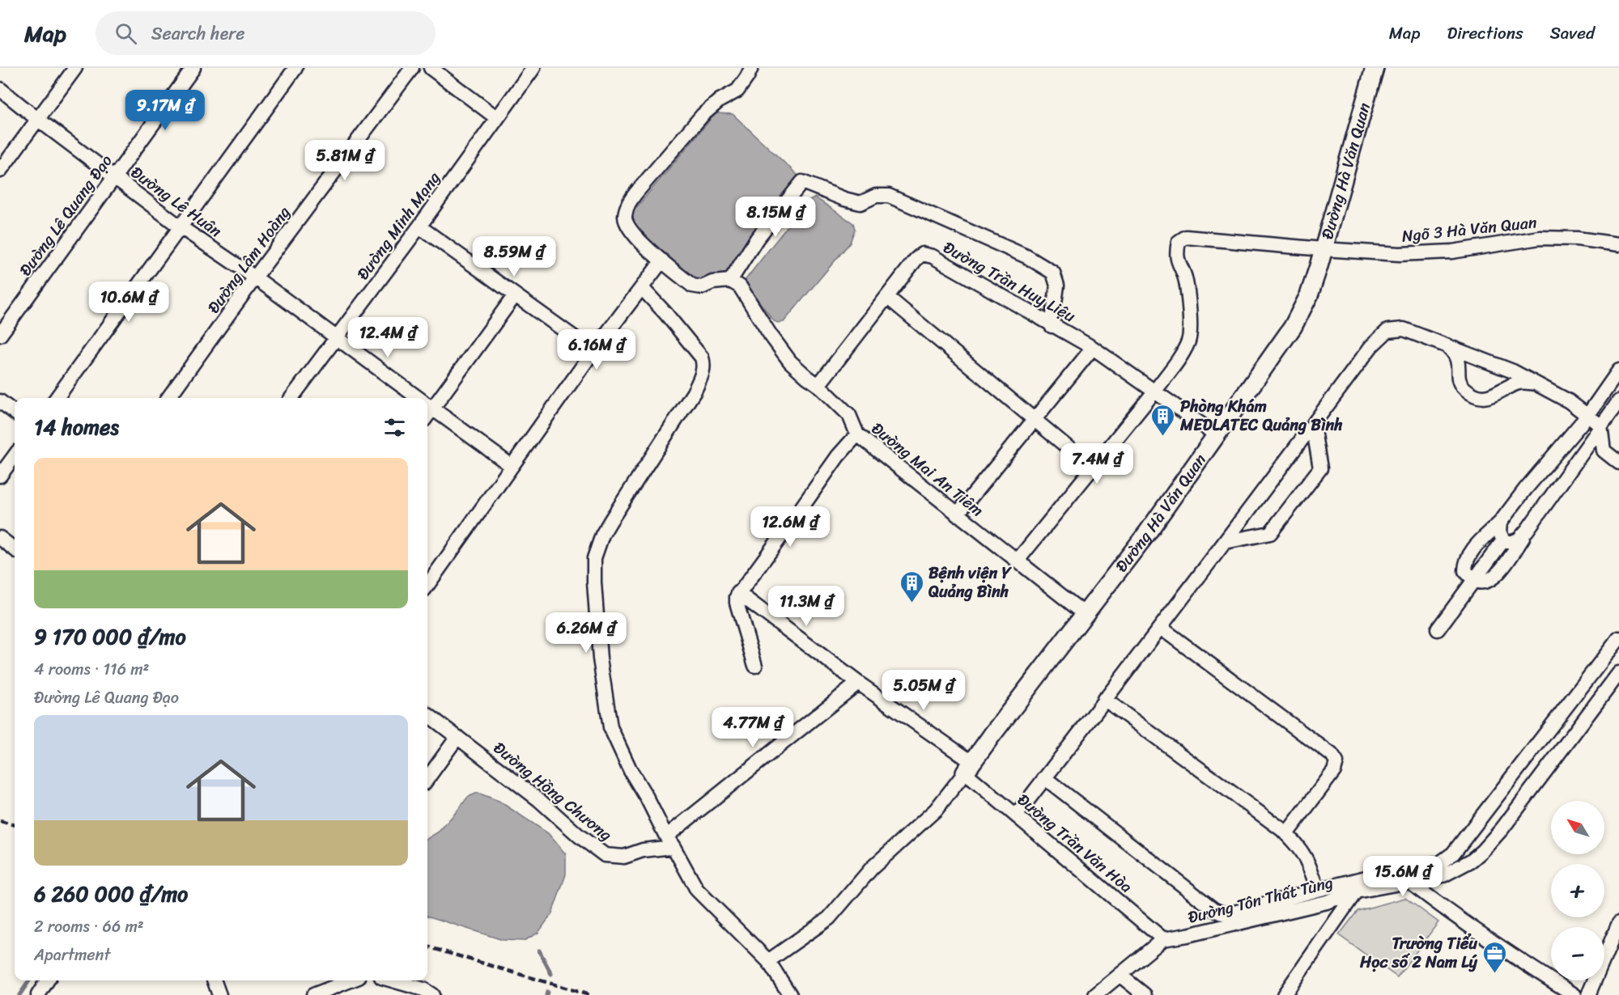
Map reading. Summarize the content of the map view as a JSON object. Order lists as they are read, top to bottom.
{
  "streets": {
    "main road": ["Đường Hà Văn Quan"],
    "street": [
      "Đường Lê Huân",
      "Đường Lê Quang Đạo",
      "Đường Minh Mạng",
      "Ngõ 3 Hà Văn Quan",
      "Đường Lâm Hoàng",
      "Đường Trần Huy Liệu",
      "Đường Mai An Tiêm",
      "Đường Hồng Chương",
      "Đường Trần Văn Hòa",
      "Đường Tôn Thất Tùng"
    ]
  },
  "crossings": [
    ["Đường Hà Văn Quan", "Ngõ 3 Hà Văn Quan"],
    ["Đường Hà Văn Quan", "Đường Trần Huy Liệu"],
    ["Đường Hà Văn Quan", "Đường Mai An Tiêm"],
    ["Đường Hà Văn Quan", "Đường Trần Văn Hòa"],
    ["Đường Lê Huân", "Đường Lê Quang Đạo"],
    ["Đường Lê Huân", "Đường Minh Mạng"],
    ["Đường Lê Huân", "Đường Lâm Hoàng"],
    ["Ngõ 3 Hà Văn Quan", "Đường Trần Huy Liệu"],
    ["Đường Trần Huy Liệu", "Đường Mai An Tiêm"],
    ["Đường Trần Văn Hòa", "Đường Tôn Thất Tùng"]
  ],
  "places": {
    "building": ["Phòng Khám MEDLATEC Quảng Bình", "Bệnh viện Y Quảng Bình"],
    "office": ["Trường Tiểu Học số 2 Nam Lý"]
  },
  "north": "top left",
  "page": {
    "header": "Map",
    "search": "Search here",
    "nav": ["Map", "Directions", "Saved"],
    "price": [
      "9.17M ₫",
      "5.81M ₫",
      "8.15M ₫",
      "8.59M ₫",
      "10.6M ₫",
      "12.4M ₫",
      "6.16M ₫",
      "7.4M ₫",
      "12.6M ₫",
      "11.3M ₫",
      "6.26M ₫",
      "5.05M ₫",
      "4.77M ₫",
      "15.6M ₫"
    ],
    "heading": "14 homes",
    "list": [
      {
        "name": "9 170 000 ₫/mo",
        "note": "4 rooms · 116 m² · Đường Lê Quang Đạo"
      },
      {
        "name": "6 260 000 ₫/mo",
        "note": "2 rooms · 66 m² · Apartment"
      }
    ],
    "map_buttons": ["+", "−"]
  }
}
